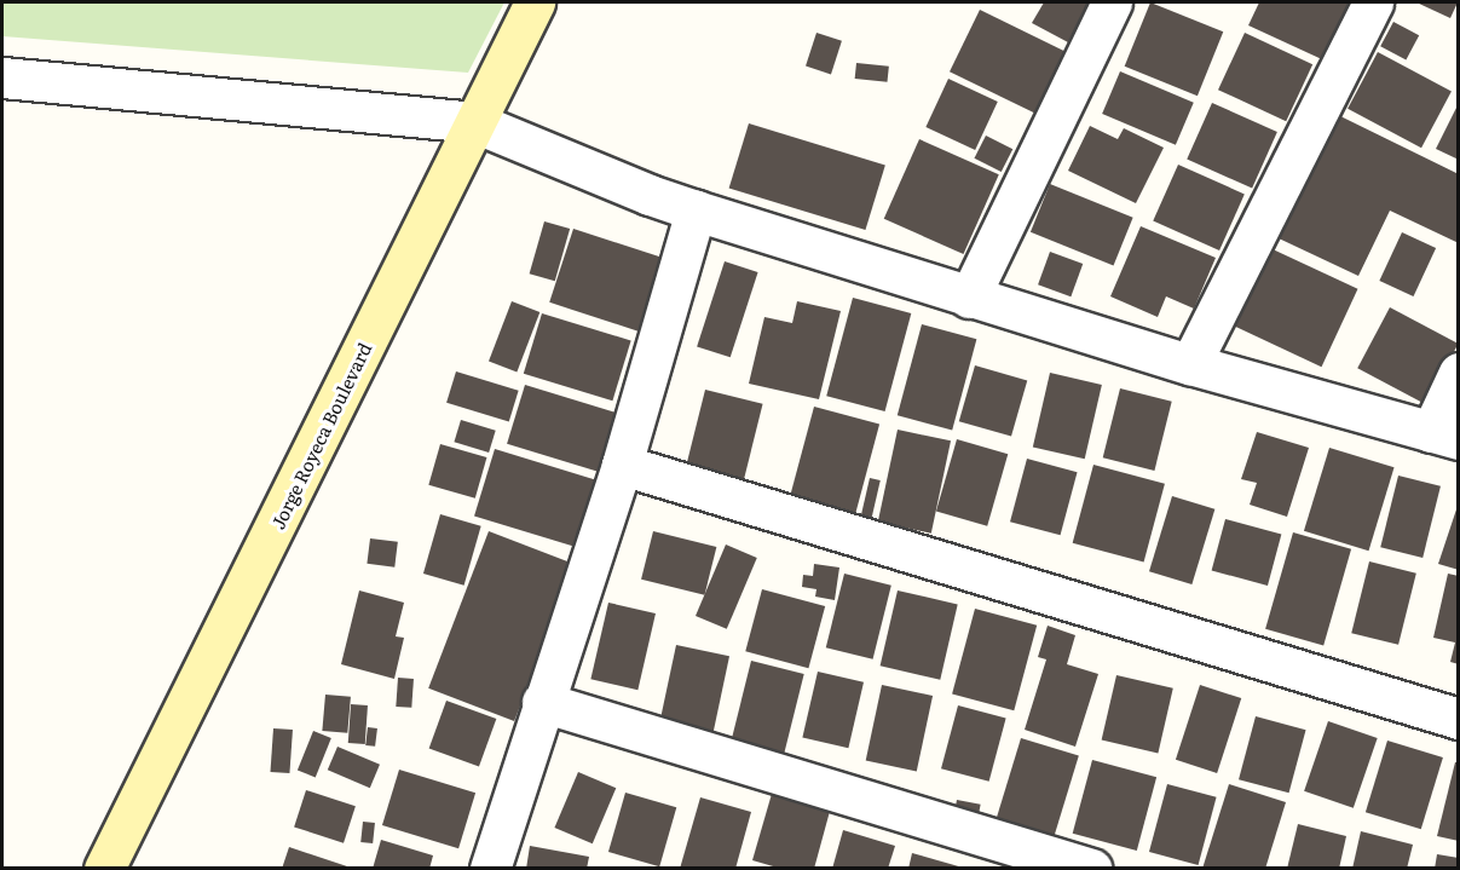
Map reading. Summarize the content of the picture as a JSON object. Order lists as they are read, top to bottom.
{
  "streets": {
    "street": ["Jorge Royeca Boulevard"]
  }
}
